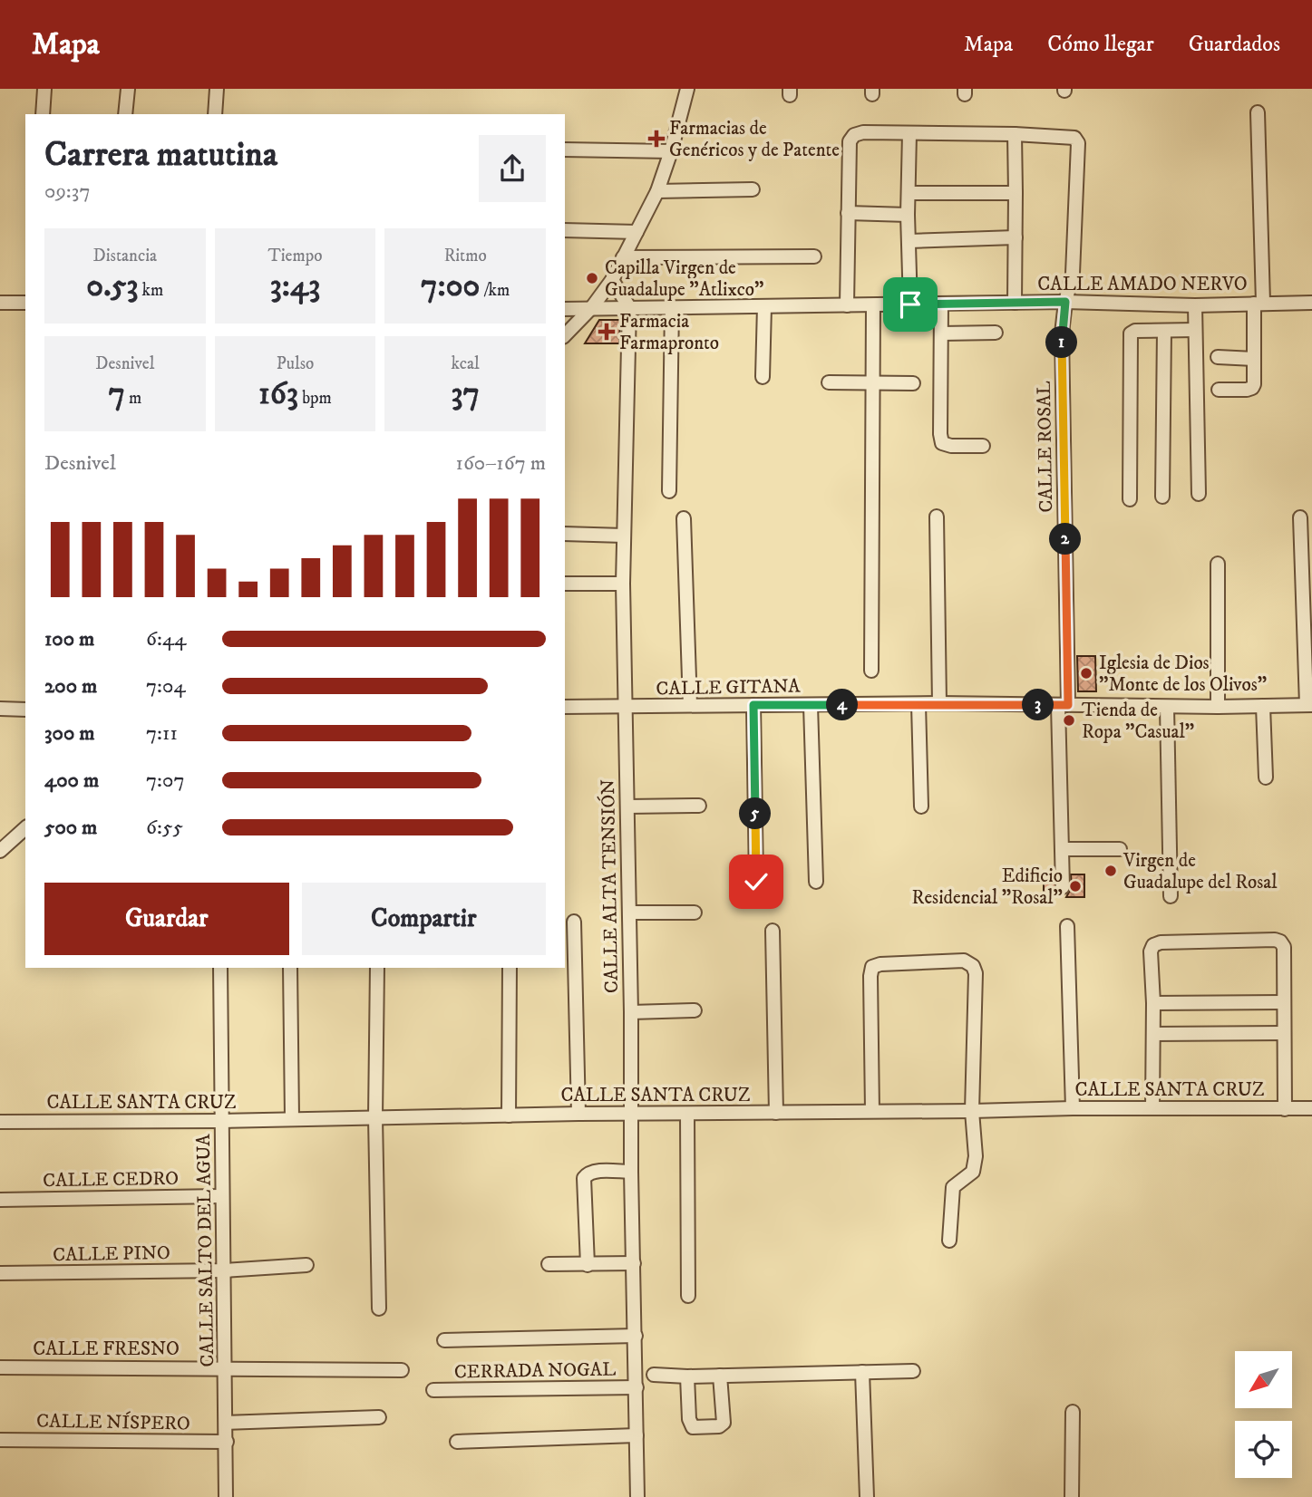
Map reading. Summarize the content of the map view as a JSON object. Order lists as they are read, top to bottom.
{
  "streets": {
    "street": [
      "CALLE AMADO NERVO",
      "CALLE ROSAL",
      "CALLE GITANA",
      "CALLE ALTA TENSIÓN",
      "CALLE SANTA CRUZ",
      "CALLE CEDRO",
      "CALLE SALTO DEL AGUA",
      "CALLE PINO",
      "CALLE FRESNO",
      "CERRADA NOGAL",
      "CALLE NÍSPERO"
    ]
  },
  "crossings": [
    ["CALLE AMADO NERVO", "CALLE ROSAL"],
    ["CALLE AMADO NERVO", "CALLE ALTA TENSIÓN"],
    ["CALLE ROSAL", "CALLE GITANA"],
    ["CALLE GITANA", "CALLE ALTA TENSIÓN"],
    ["CALLE ALTA TENSIÓN", "CALLE SANTA CRUZ"],
    ["CALLE ALTA TENSIÓN", "CERRADA NOGAL"],
    ["CALLE SANTA CRUZ", "CALLE SALTO DEL AGUA"],
    ["CALLE CEDRO", "CALLE SALTO DEL AGUA"],
    ["CALLE SALTO DEL AGUA", "CALLE PINO"],
    ["CALLE SALTO DEL AGUA", "CALLE FRESNO"],
    ["CALLE SALTO DEL AGUA", "CALLE NÍSPERO"]
  ],
  "places": {
    "health": ["Farmacias de Genéricos y de Patente", "Farmacia Farmapronto"],
    "other": [
      "Capilla Virgen de Guadalupe \"Atlixco\"",
      "Iglesia de Dios \"Monte de los Olivos\"",
      "Tienda de Ropa \"Casual\"",
      "Virgen de Guadalupe del Rosal",
      "Edificio Residencial \"Rosal\""
    ]
  },
  "north": "bottom left",
  "page": {
    "header": "Mapa",
    "nav": ["Mapa", "Cómo llegar", "Guardados"],
    "heading": ["Carrera matutina", "09:37"],
    "stats": [
      ["Distancia", "0.53 km"],
      ["Tiempo", "3:43"],
      ["Ritmo", "7:00 /km"],
      ["Desnivel", "7 m"],
      ["Pulso", "163 bpm"],
      ["kcal", "37"]
    ],
    "pins": [
      "1",
      "2",
      "3",
      "4",
      "5"
    ],
    "chart": ["Desnivel", "160–167 m"],
    "list": [
      {
        "name": "100 m",
        "note": "6:44"
      },
      {
        "name": "200 m",
        "note": "7:04"
      },
      {
        "name": "300 m",
        "note": "7:11"
      },
      {
        "name": "400 m",
        "note": "7:07"
      },
      {
        "name": "500 m",
        "note": "6:55"
      }
    ],
    "buttons": ["Guardar", "Compartir"]
  }
}
